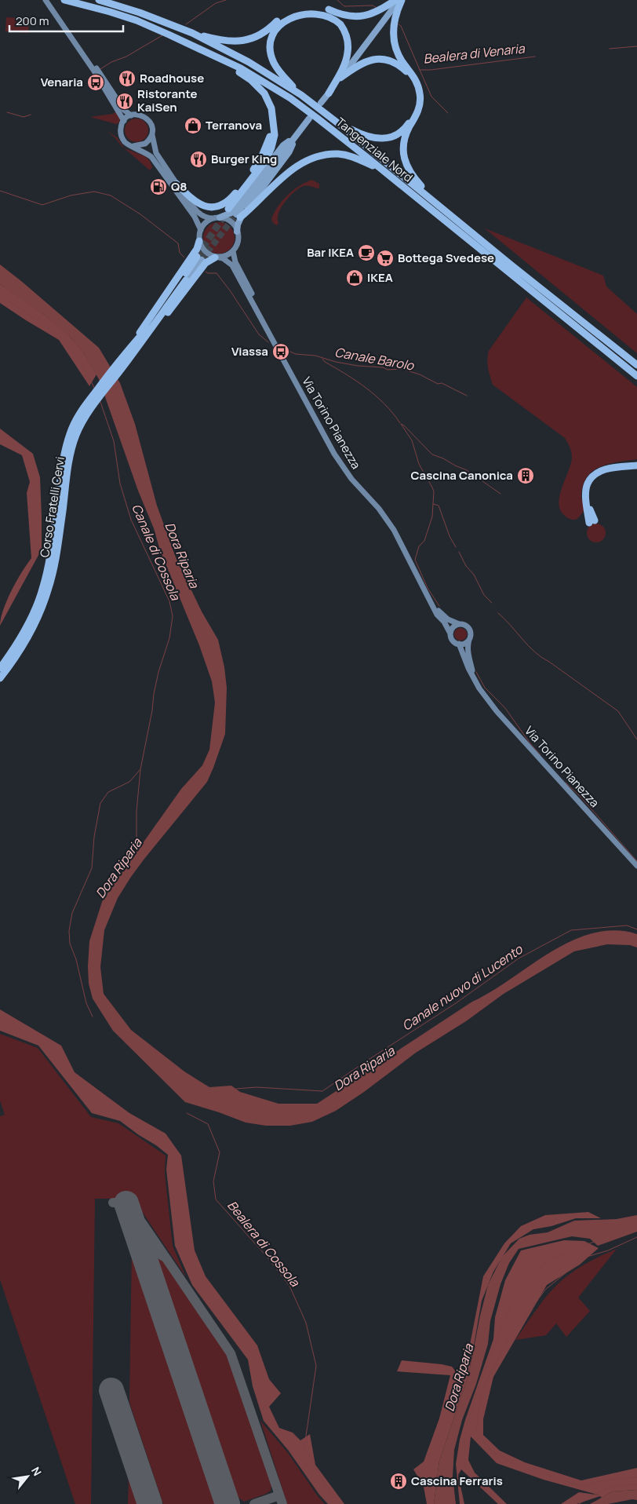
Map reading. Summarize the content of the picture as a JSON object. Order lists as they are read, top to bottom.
{
  "streets": {
    "highway": ["Tangenziale Nord", "Corso Fratelli Cervi"],
    "main road": ["Via Torino Pianezza"]
  },
  "water": [
    "Bealera di Venaria",
    "Canale Barolo",
    "Canale di Cossola",
    "Dora Riparia",
    "Canale nuovo di Lucento",
    "Bealera di Cossola"
  ],
  "places": {
    "restaurant": ["Roadhouse", "Ristorante KaiSen", "Burger King"],
    "bus stop": ["Venaria", "Viassa"],
    "shop": ["Terranova", "IKEA"],
    "fuel station": ["Q8"],
    "cafe": ["Bar IKEA"],
    "supermarket": ["Bottega Svedese"],
    "building": ["Cascina Canonica", "Cascina Ferraris"]
  },
  "scale_bar": "200 m",
  "north": "top right"
}
